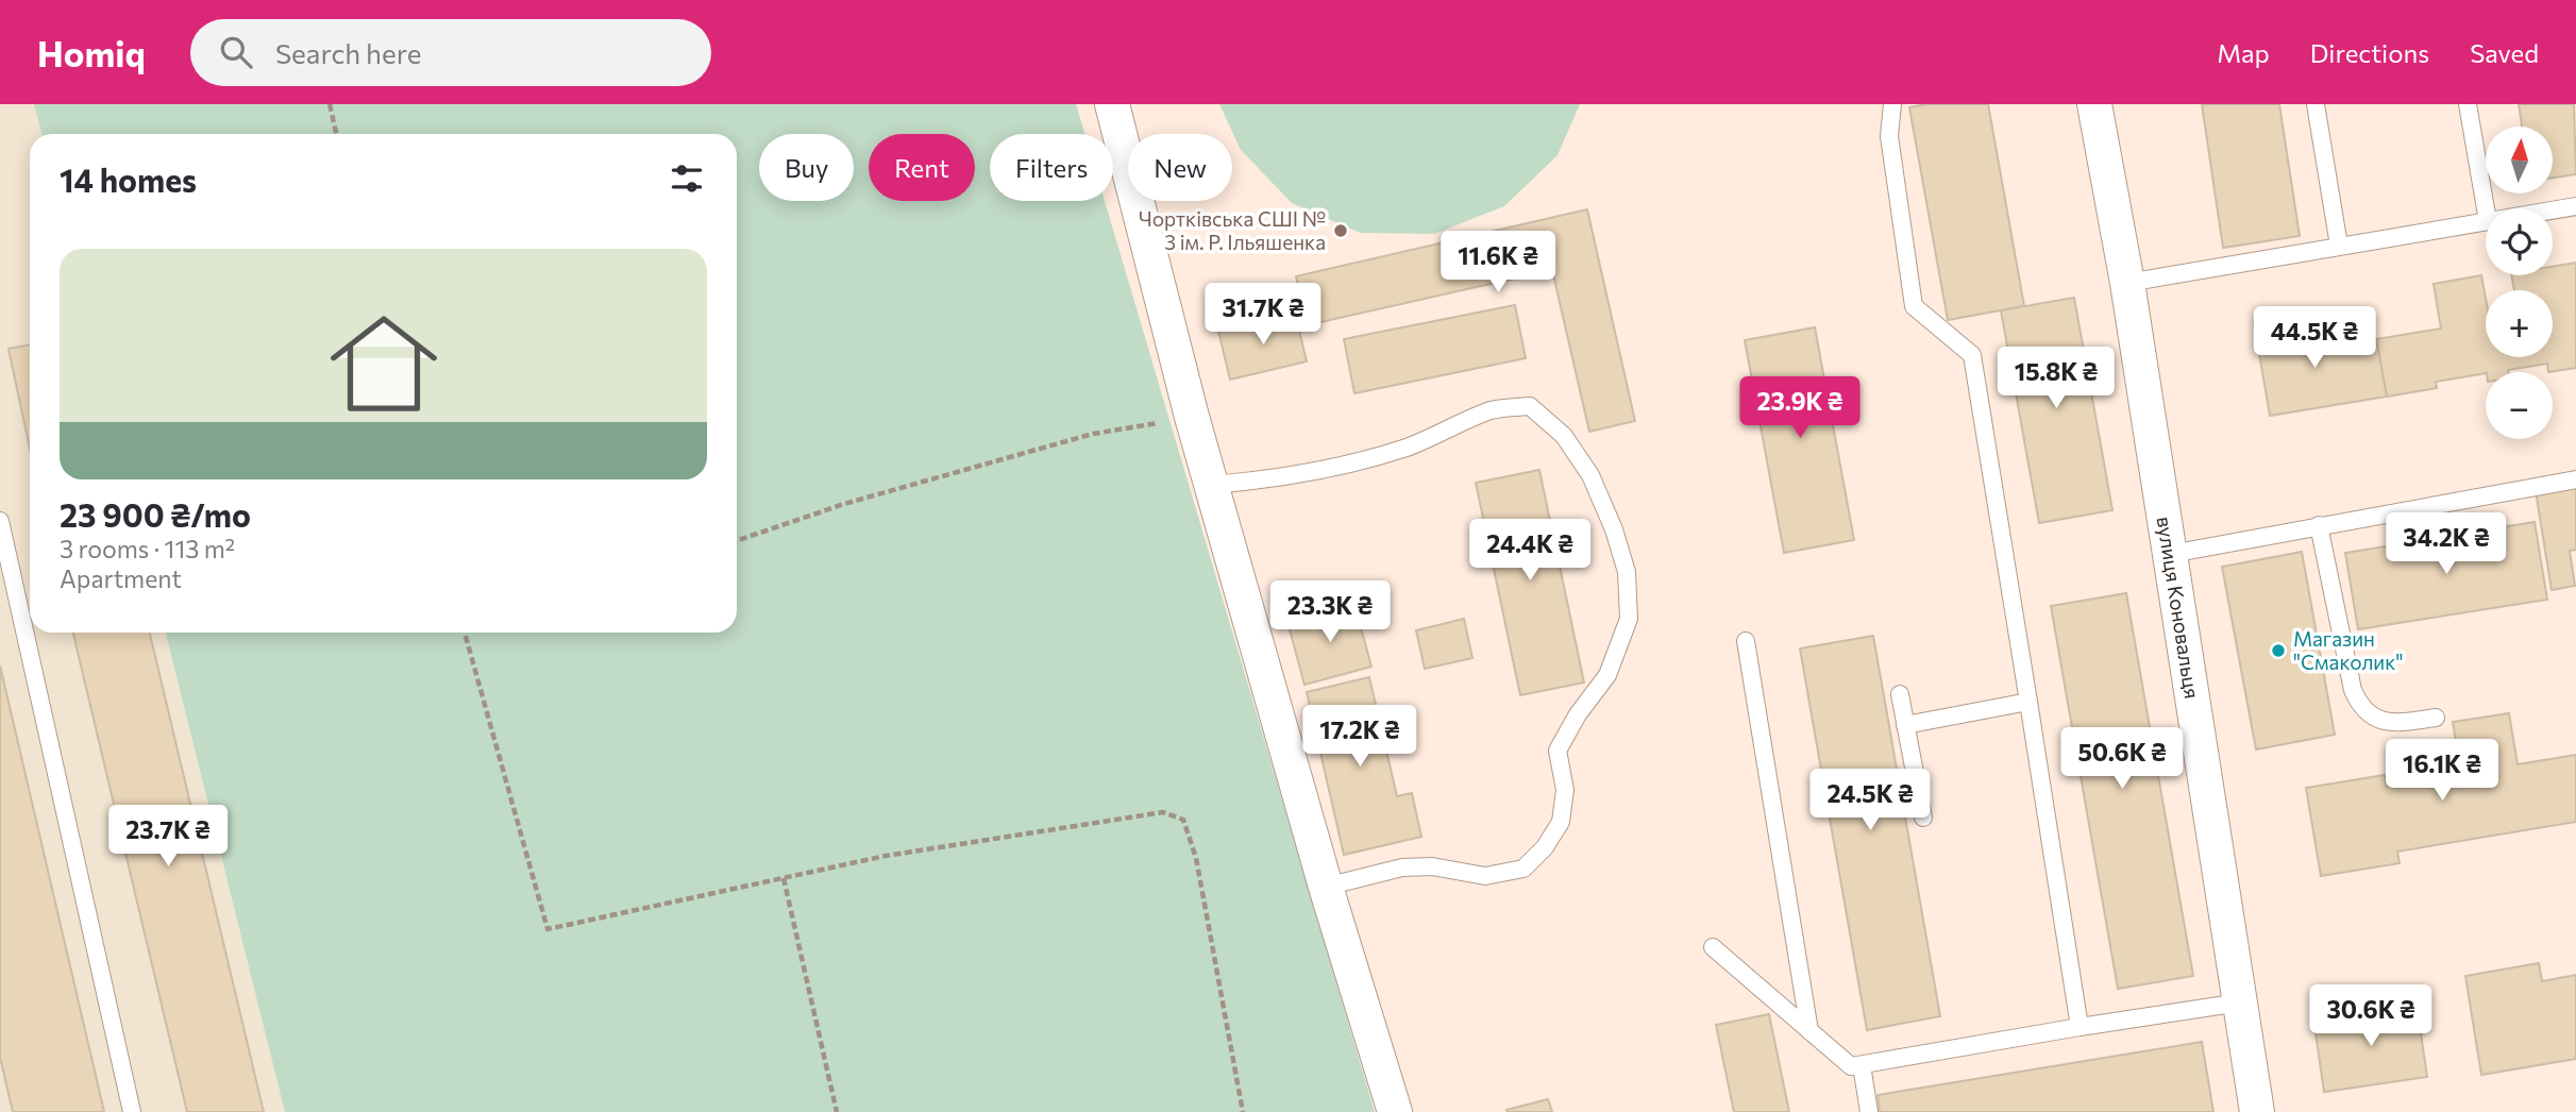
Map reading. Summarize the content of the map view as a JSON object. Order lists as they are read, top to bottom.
{
  "streets": {
    "street": ["вулиця Коновальця"]
  },
  "places": ["Чортківська СШІ № 3 ім. Р. Ільяшенка", "Магазин \"Смаколик\""],
  "north": "top",
  "page": {
    "header": "Homiq",
    "search": "Search here",
    "nav": ["Map", "Directions", "Saved"],
    "map_buttons": ["+", "−"],
    "chip": [
      "Buy",
      "Rent",
      "Filters",
      "New"
    ],
    "heading": "14 homes",
    "list": [
      {
        "name": "23 900 ₴/mo",
        "note": "3 rooms · 113 m² · Apartment"
      }
    ],
    "price": [
      "11.6K ₴",
      "31.7K ₴",
      "44.5K ₴",
      "15.8K ₴",
      "23.9K ₴",
      "34.2K ₴",
      "24.4K ₴",
      "23.3K ₴",
      "17.2K ₴",
      "50.6K ₴",
      "16.1K ₴",
      "24.5K ₴",
      "23.7K ₴",
      "30.6K ₴"
    ]
  }
}
